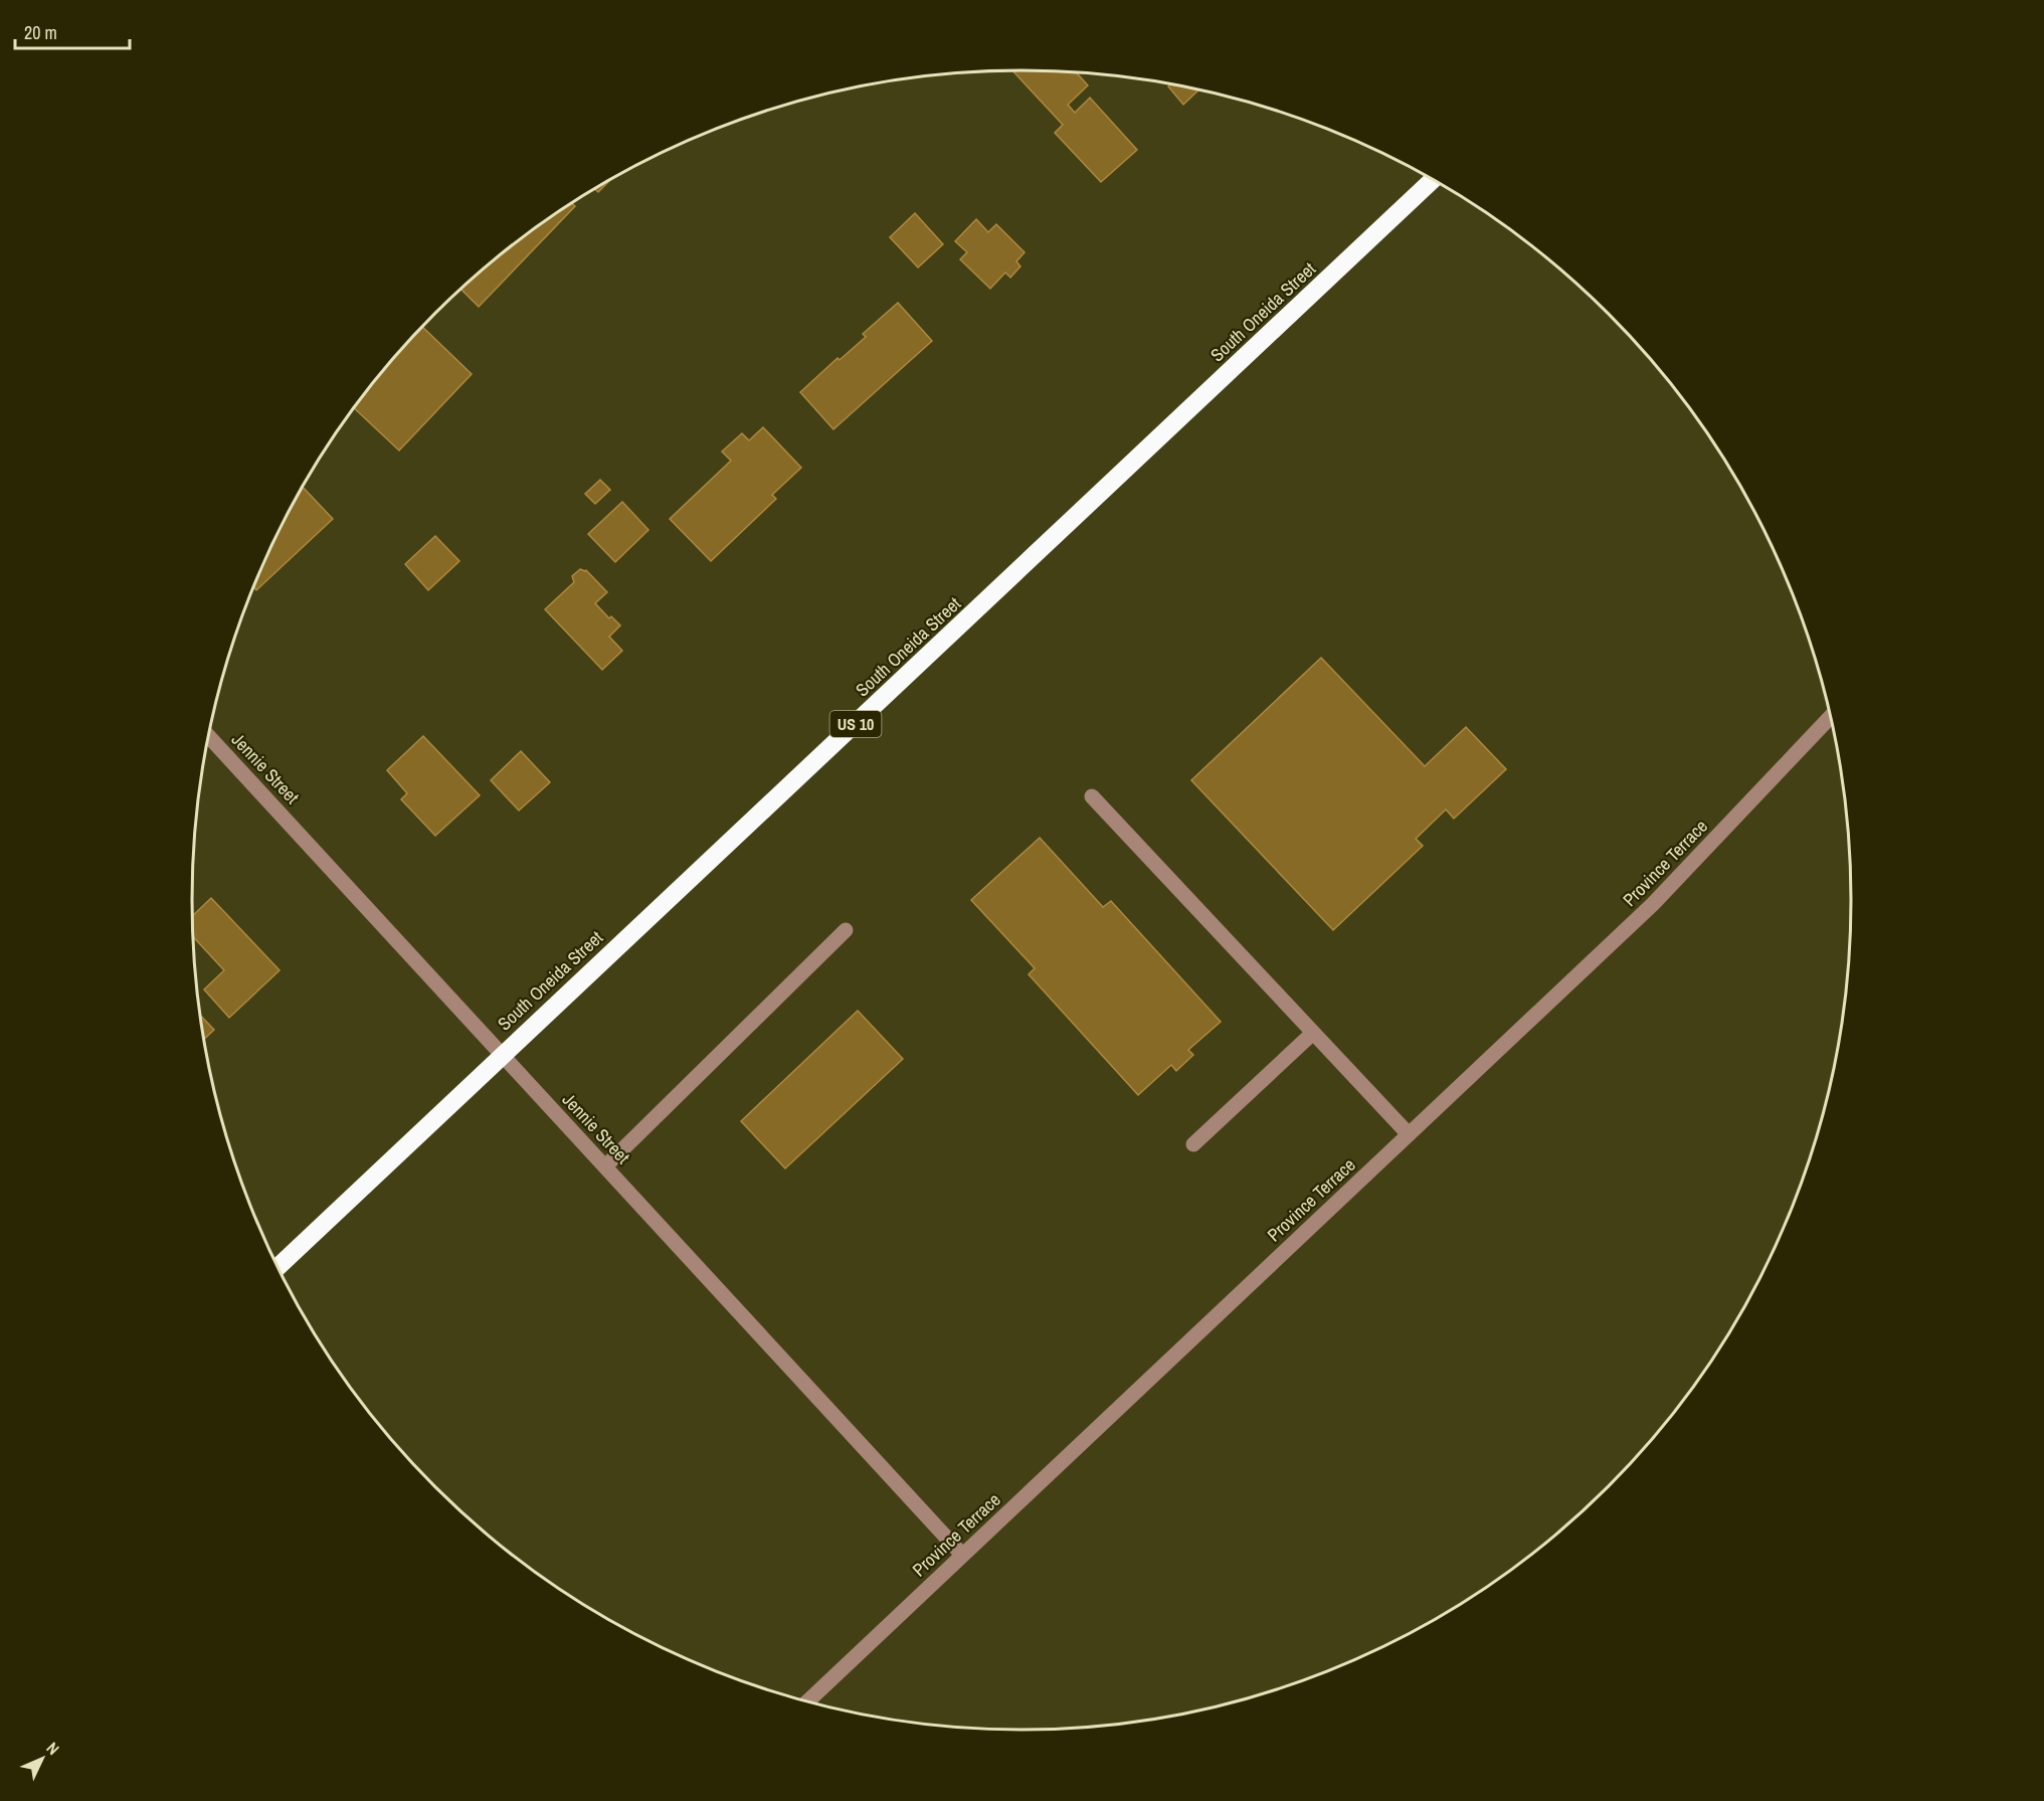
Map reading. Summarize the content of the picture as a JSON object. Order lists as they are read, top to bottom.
{
  "streets": {
    "highway": ["South Oneida Street", "US 10"],
    "street": ["Jennie Street", "Province Terrace"]
  },
  "crossings": [
    ["South Oneida Street", "Jennie Street"],
    ["Jennie Street", "Province Terrace"]
  ],
  "scale_bar": "20 m",
  "north": "top right"
}
